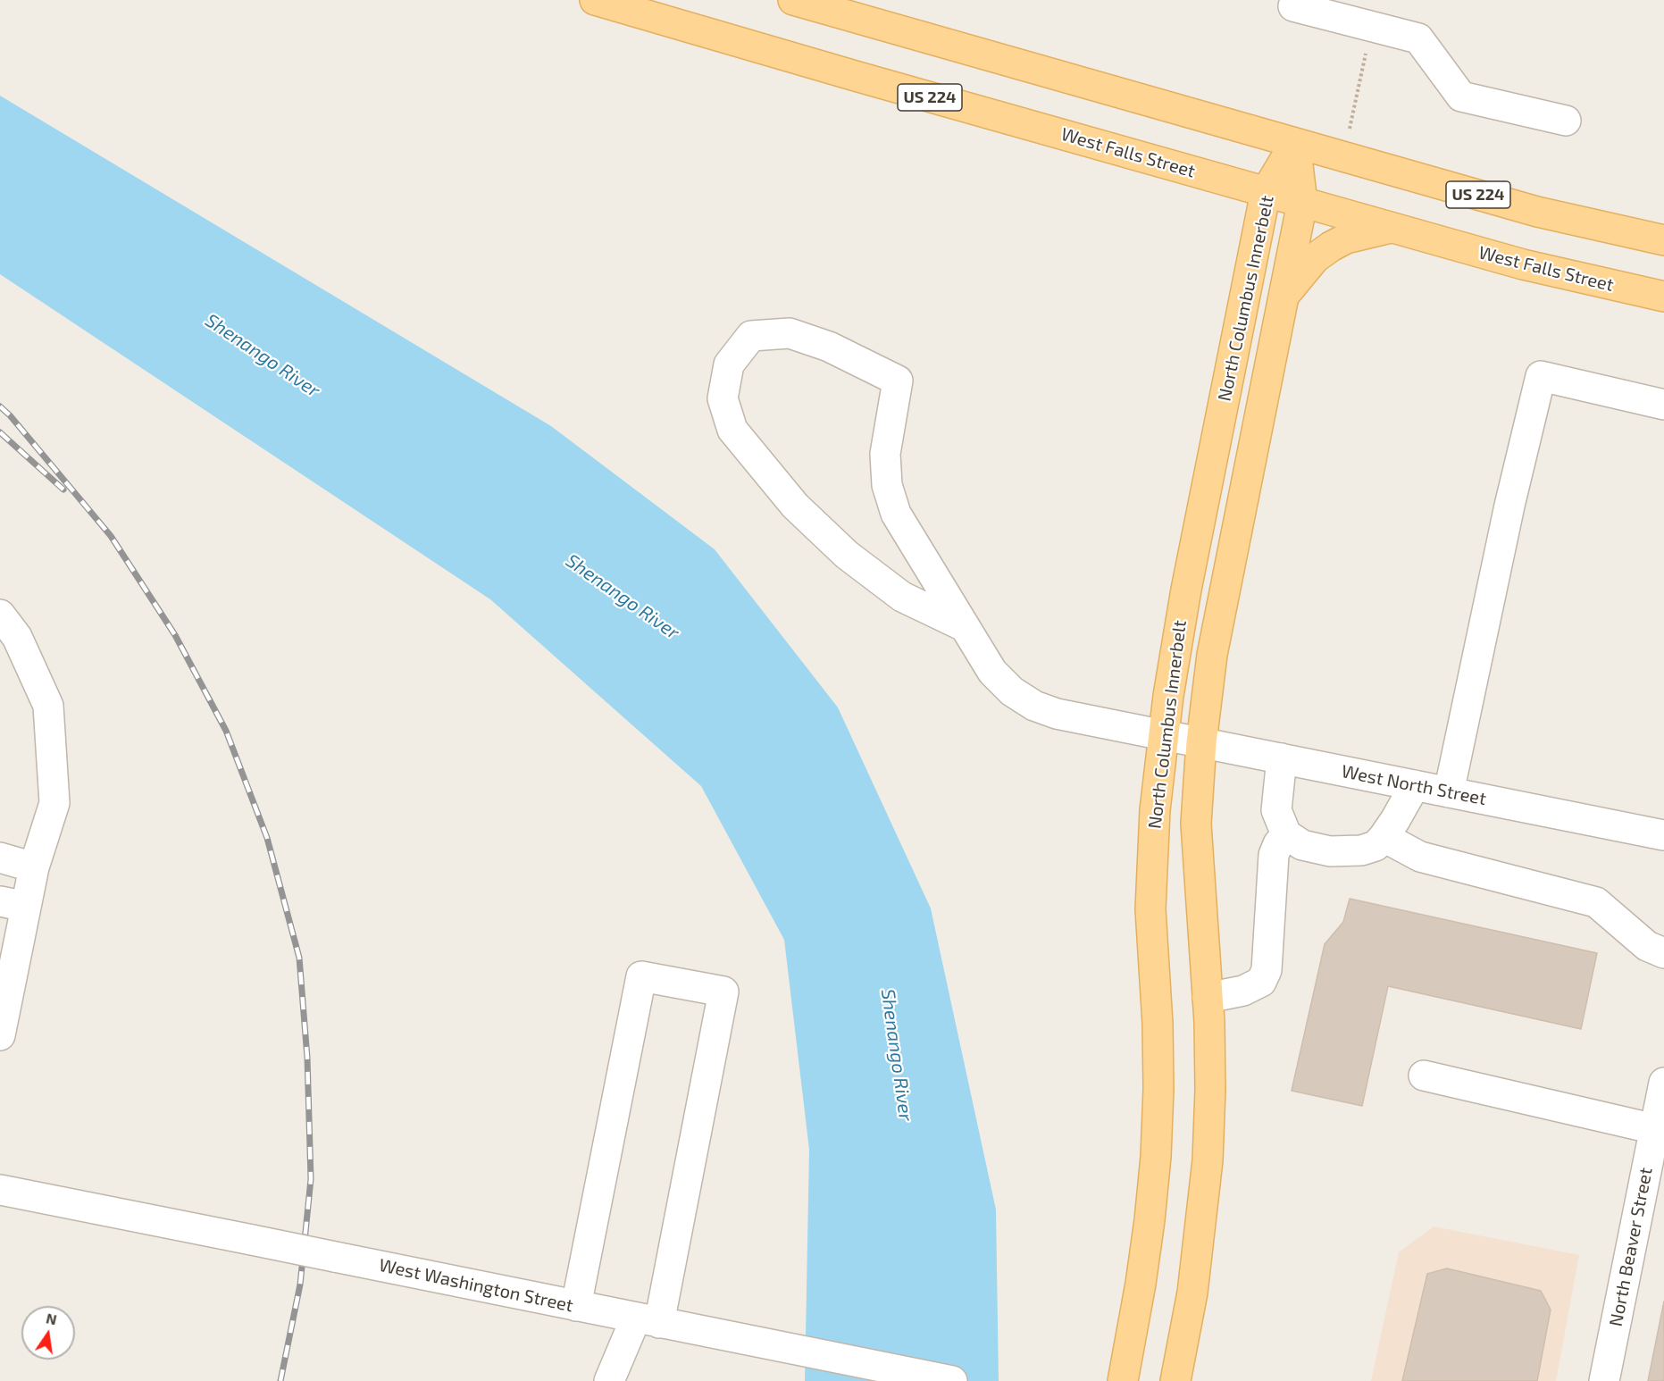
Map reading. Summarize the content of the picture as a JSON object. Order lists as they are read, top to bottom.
{
  "streets": {
    "main road": ["US 224", "West Falls Street", "North Columbus Innerbelt"],
    "street": ["West North Street", "North Beaver Street", "West Washington Street"]
  },
  "crossings": [
    ["US 224", "North Columbus Innerbelt"],
    ["West Falls Street", "North Columbus Innerbelt"],
    ["North Columbus Innerbelt", "West North Street"]
  ],
  "water": ["Shenango River"],
  "north": "top"
}
